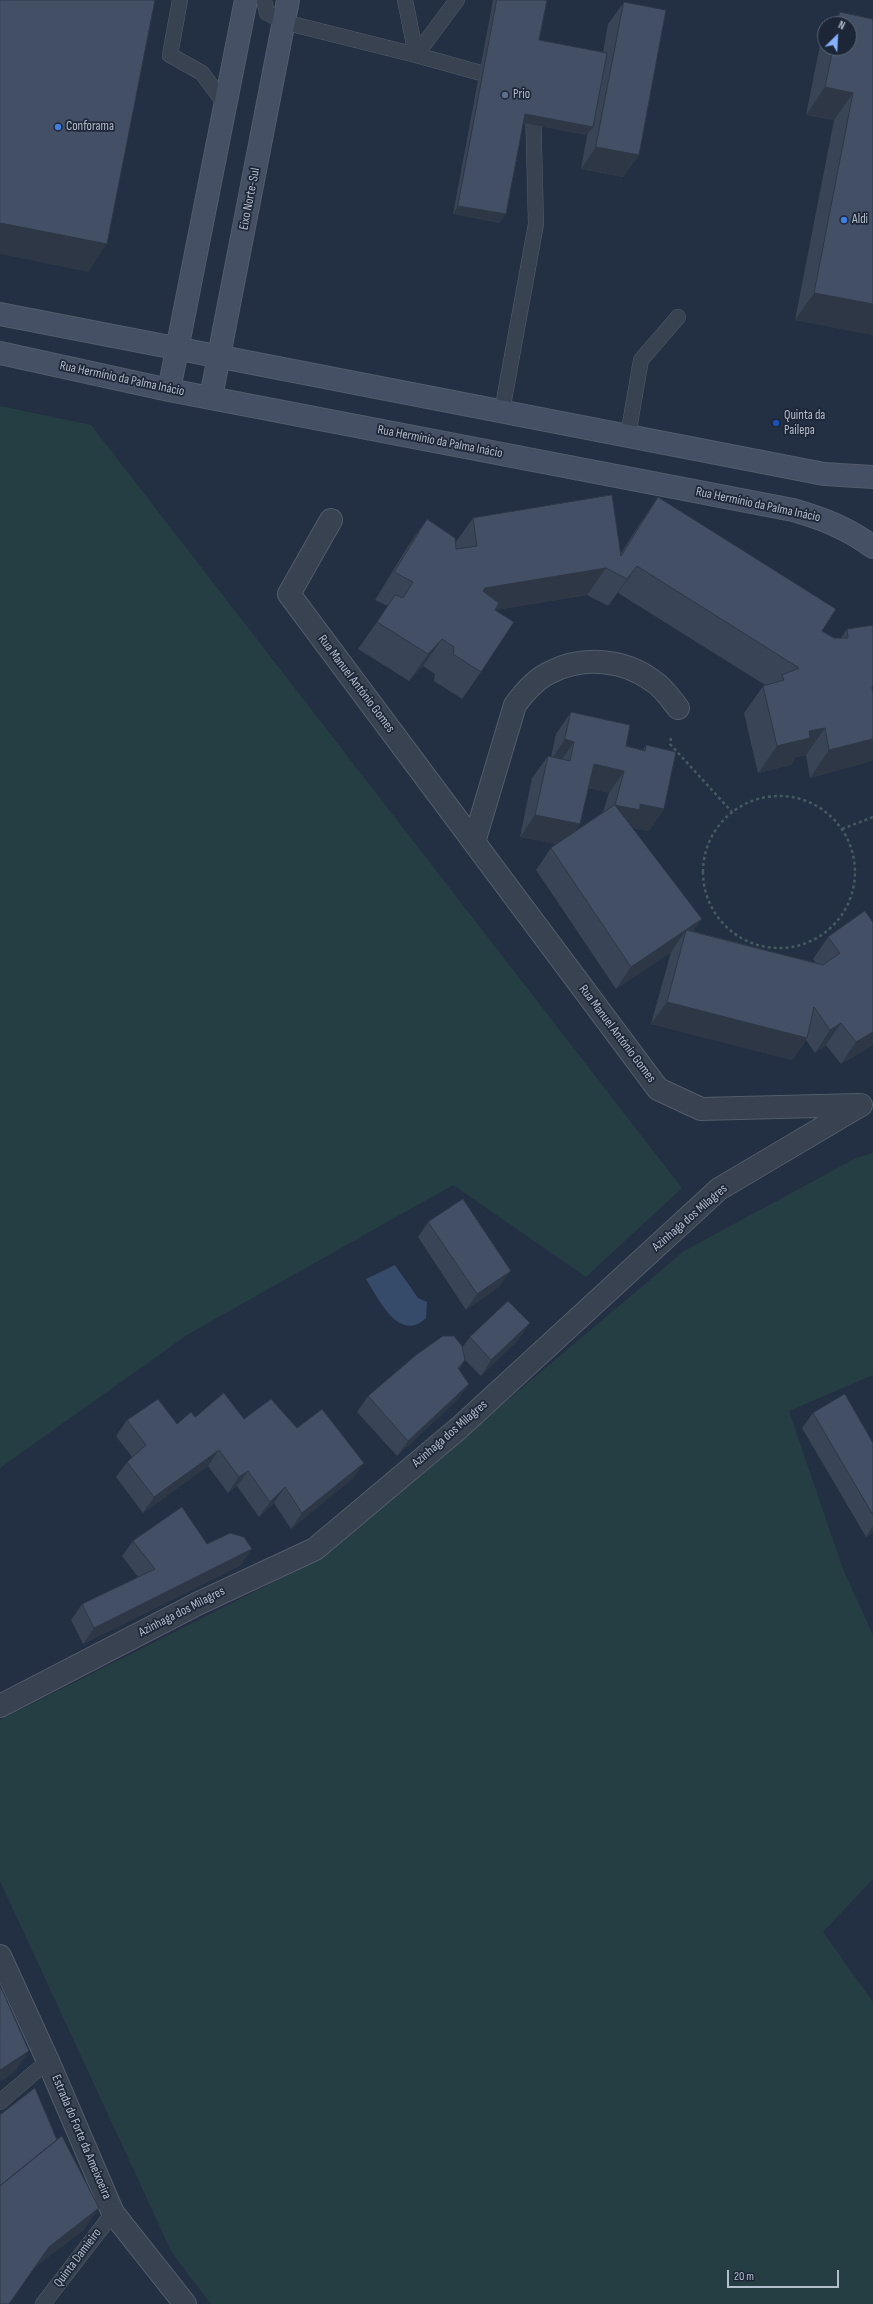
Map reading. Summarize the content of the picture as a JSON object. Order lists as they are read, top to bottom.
{
  "streets": {
    "main road": ["Eixo Norte-Sul", "Rua Hermínio da Palma Inácio"],
    "street": ["Rua Manuel António Gomes", "Azinhaga dos Milagres", "Estrada do Forte da Ameixoeira"],
    "lane": ["Quinta Damieiro"]
  },
  "crossings": [
    ["Eixo Norte-Sul", "Rua Hermínio da Palma Inácio"],
    ["Rua Manuel António Gomes", "Azinhaga dos Milagres"],
    ["Estrada do Forte da Ameixoeira", "Quinta Damieiro"]
  ],
  "places": [
    "Prio",
    "Conforama",
    "Aldi",
    "Quinta da Pailepa"
  ],
  "scale_bar": "20 m",
  "north": "top right"
}
